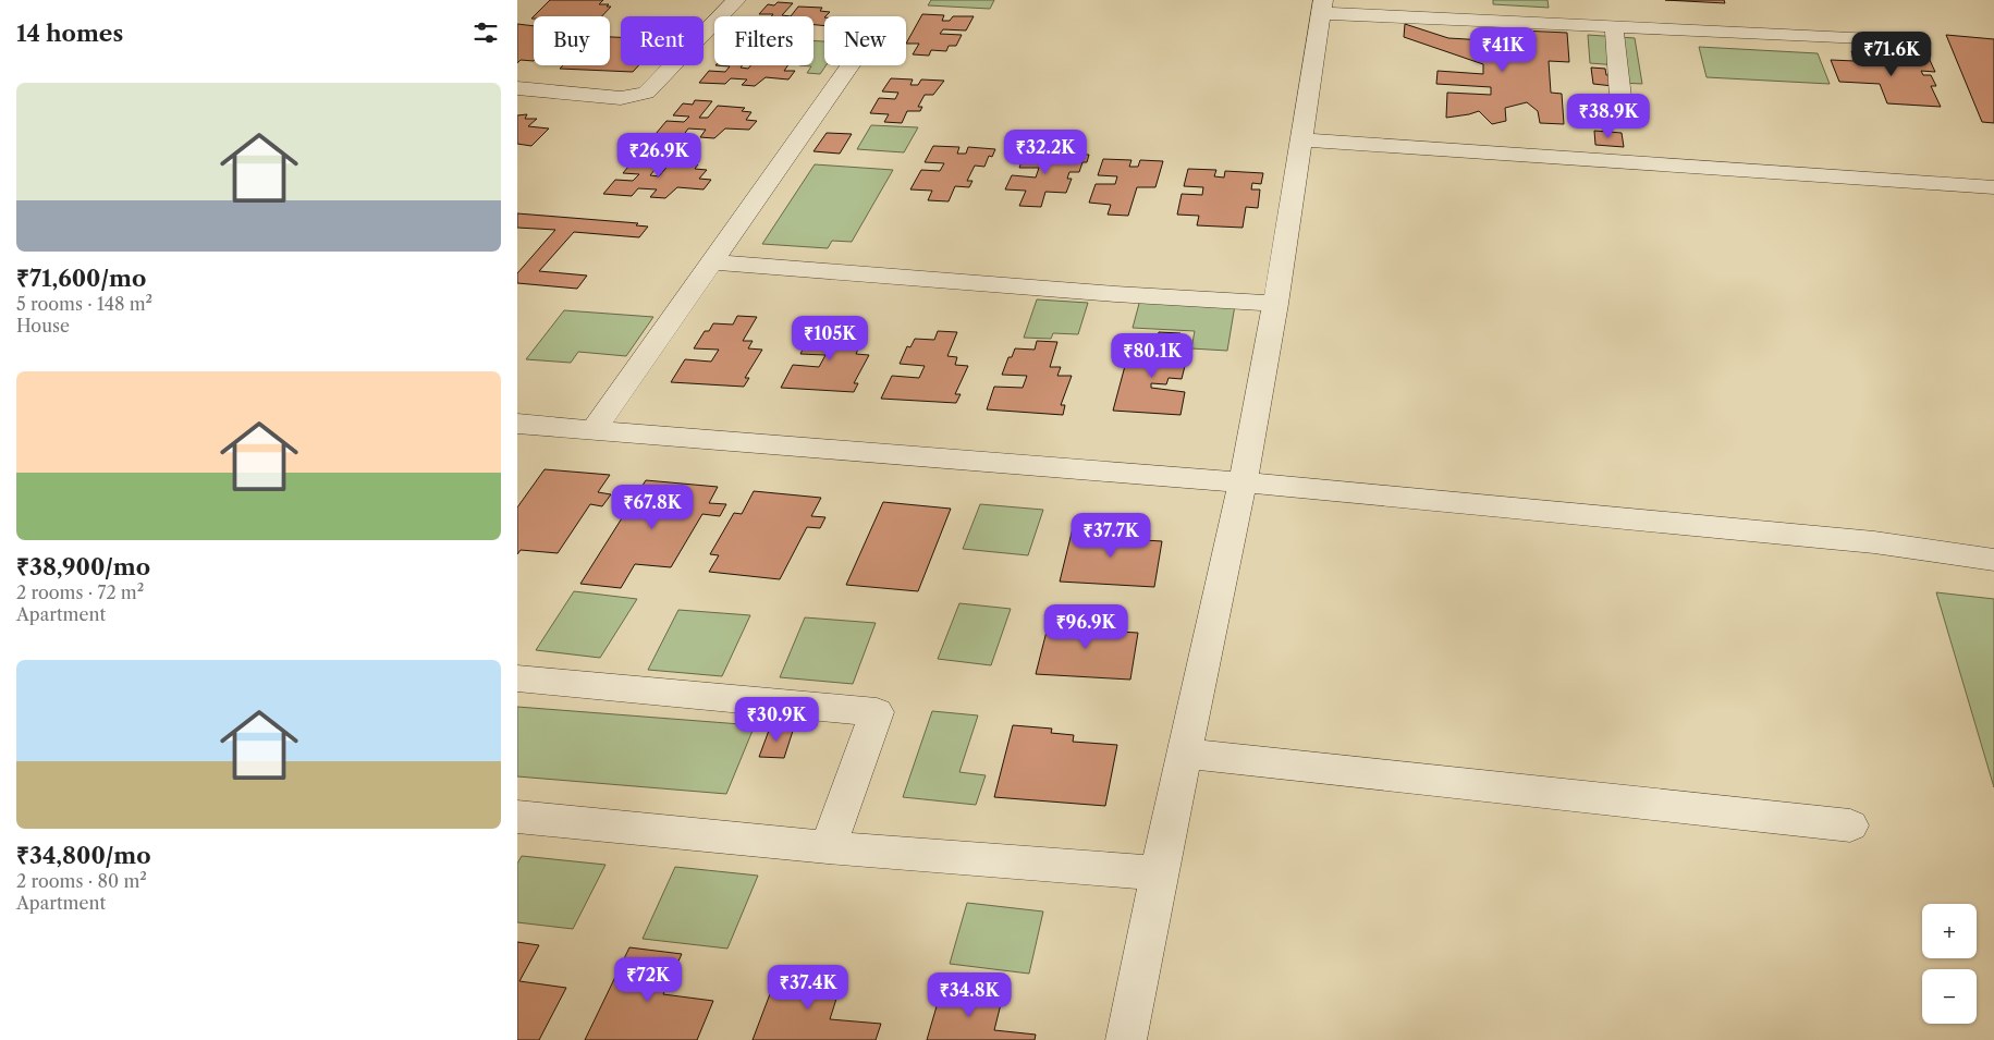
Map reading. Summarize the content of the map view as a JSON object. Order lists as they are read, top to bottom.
{
  "page": {
    "heading": "14 homes",
    "chip": [
      "Buy",
      "Rent",
      "Filters",
      "New"
    ],
    "price": [
      "₹41K",
      "₹71.6K",
      "₹38.9K",
      "₹32.2K",
      "₹26.9K",
      "₹105K",
      "₹80.1K",
      "₹67.8K",
      "₹37.7K",
      "₹96.9K",
      "₹30.9K",
      "₹72K",
      "₹37.4K",
      "₹34.8K"
    ],
    "list": [
      {
        "name": "₹71,600/mo",
        "note": "5 rooms · 148 m² · House"
      },
      {
        "name": "₹38,900/mo",
        "note": "2 rooms · 72 m² · Apartment"
      },
      {
        "name": "₹34,800/mo",
        "note": "2 rooms · 80 m² · Apartment"
      }
    ],
    "map_buttons": ["+", "−"]
  }
}
